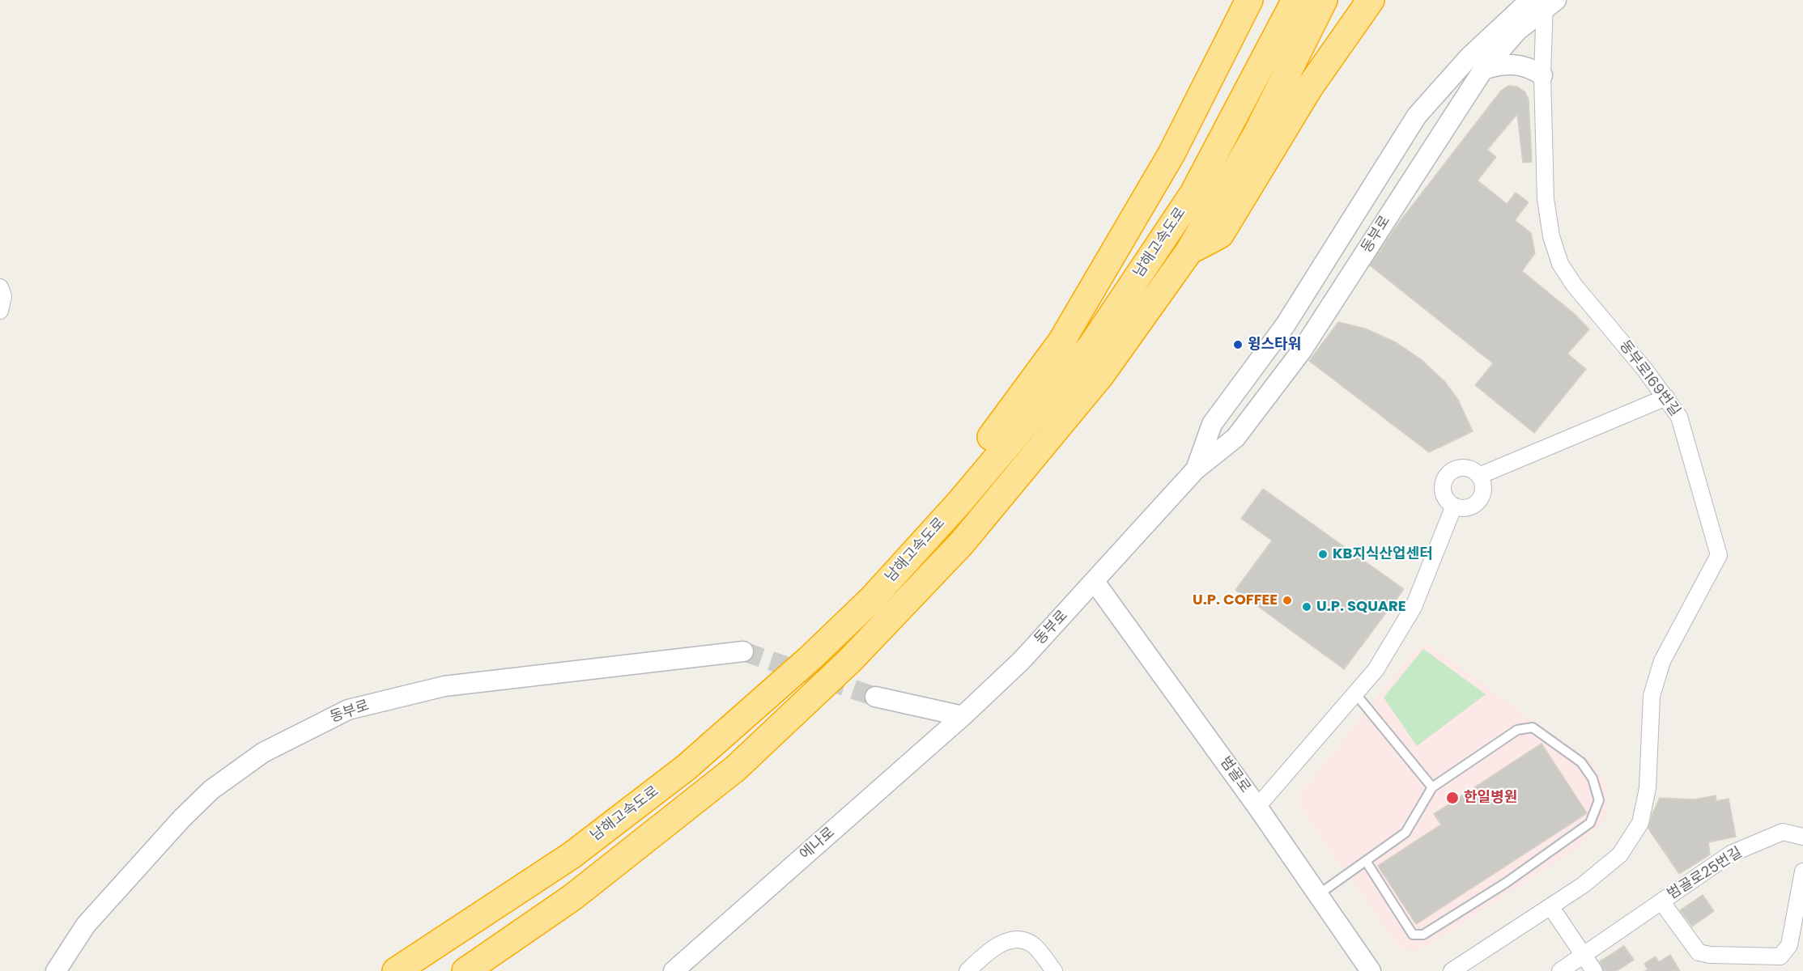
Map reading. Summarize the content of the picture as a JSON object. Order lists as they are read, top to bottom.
{
  "streets": {
    "highway": ["남해고속도로"],
    "street": [
      "동부로",
      "동부로169번길",
      "범골로",
      "에나로",
      "범골로25번길"
    ]
  },
  "crossings": [
    ["동부로", "동부로169번길"],
    ["동부로", "범골로"],
    ["동부로", "에나로"]
  ],
  "places": [
    "윙스타워",
    "KB지식산업센터",
    "U.P. COFFEE",
    "U.P. SQUARE",
    "한일병원"
  ]
}
